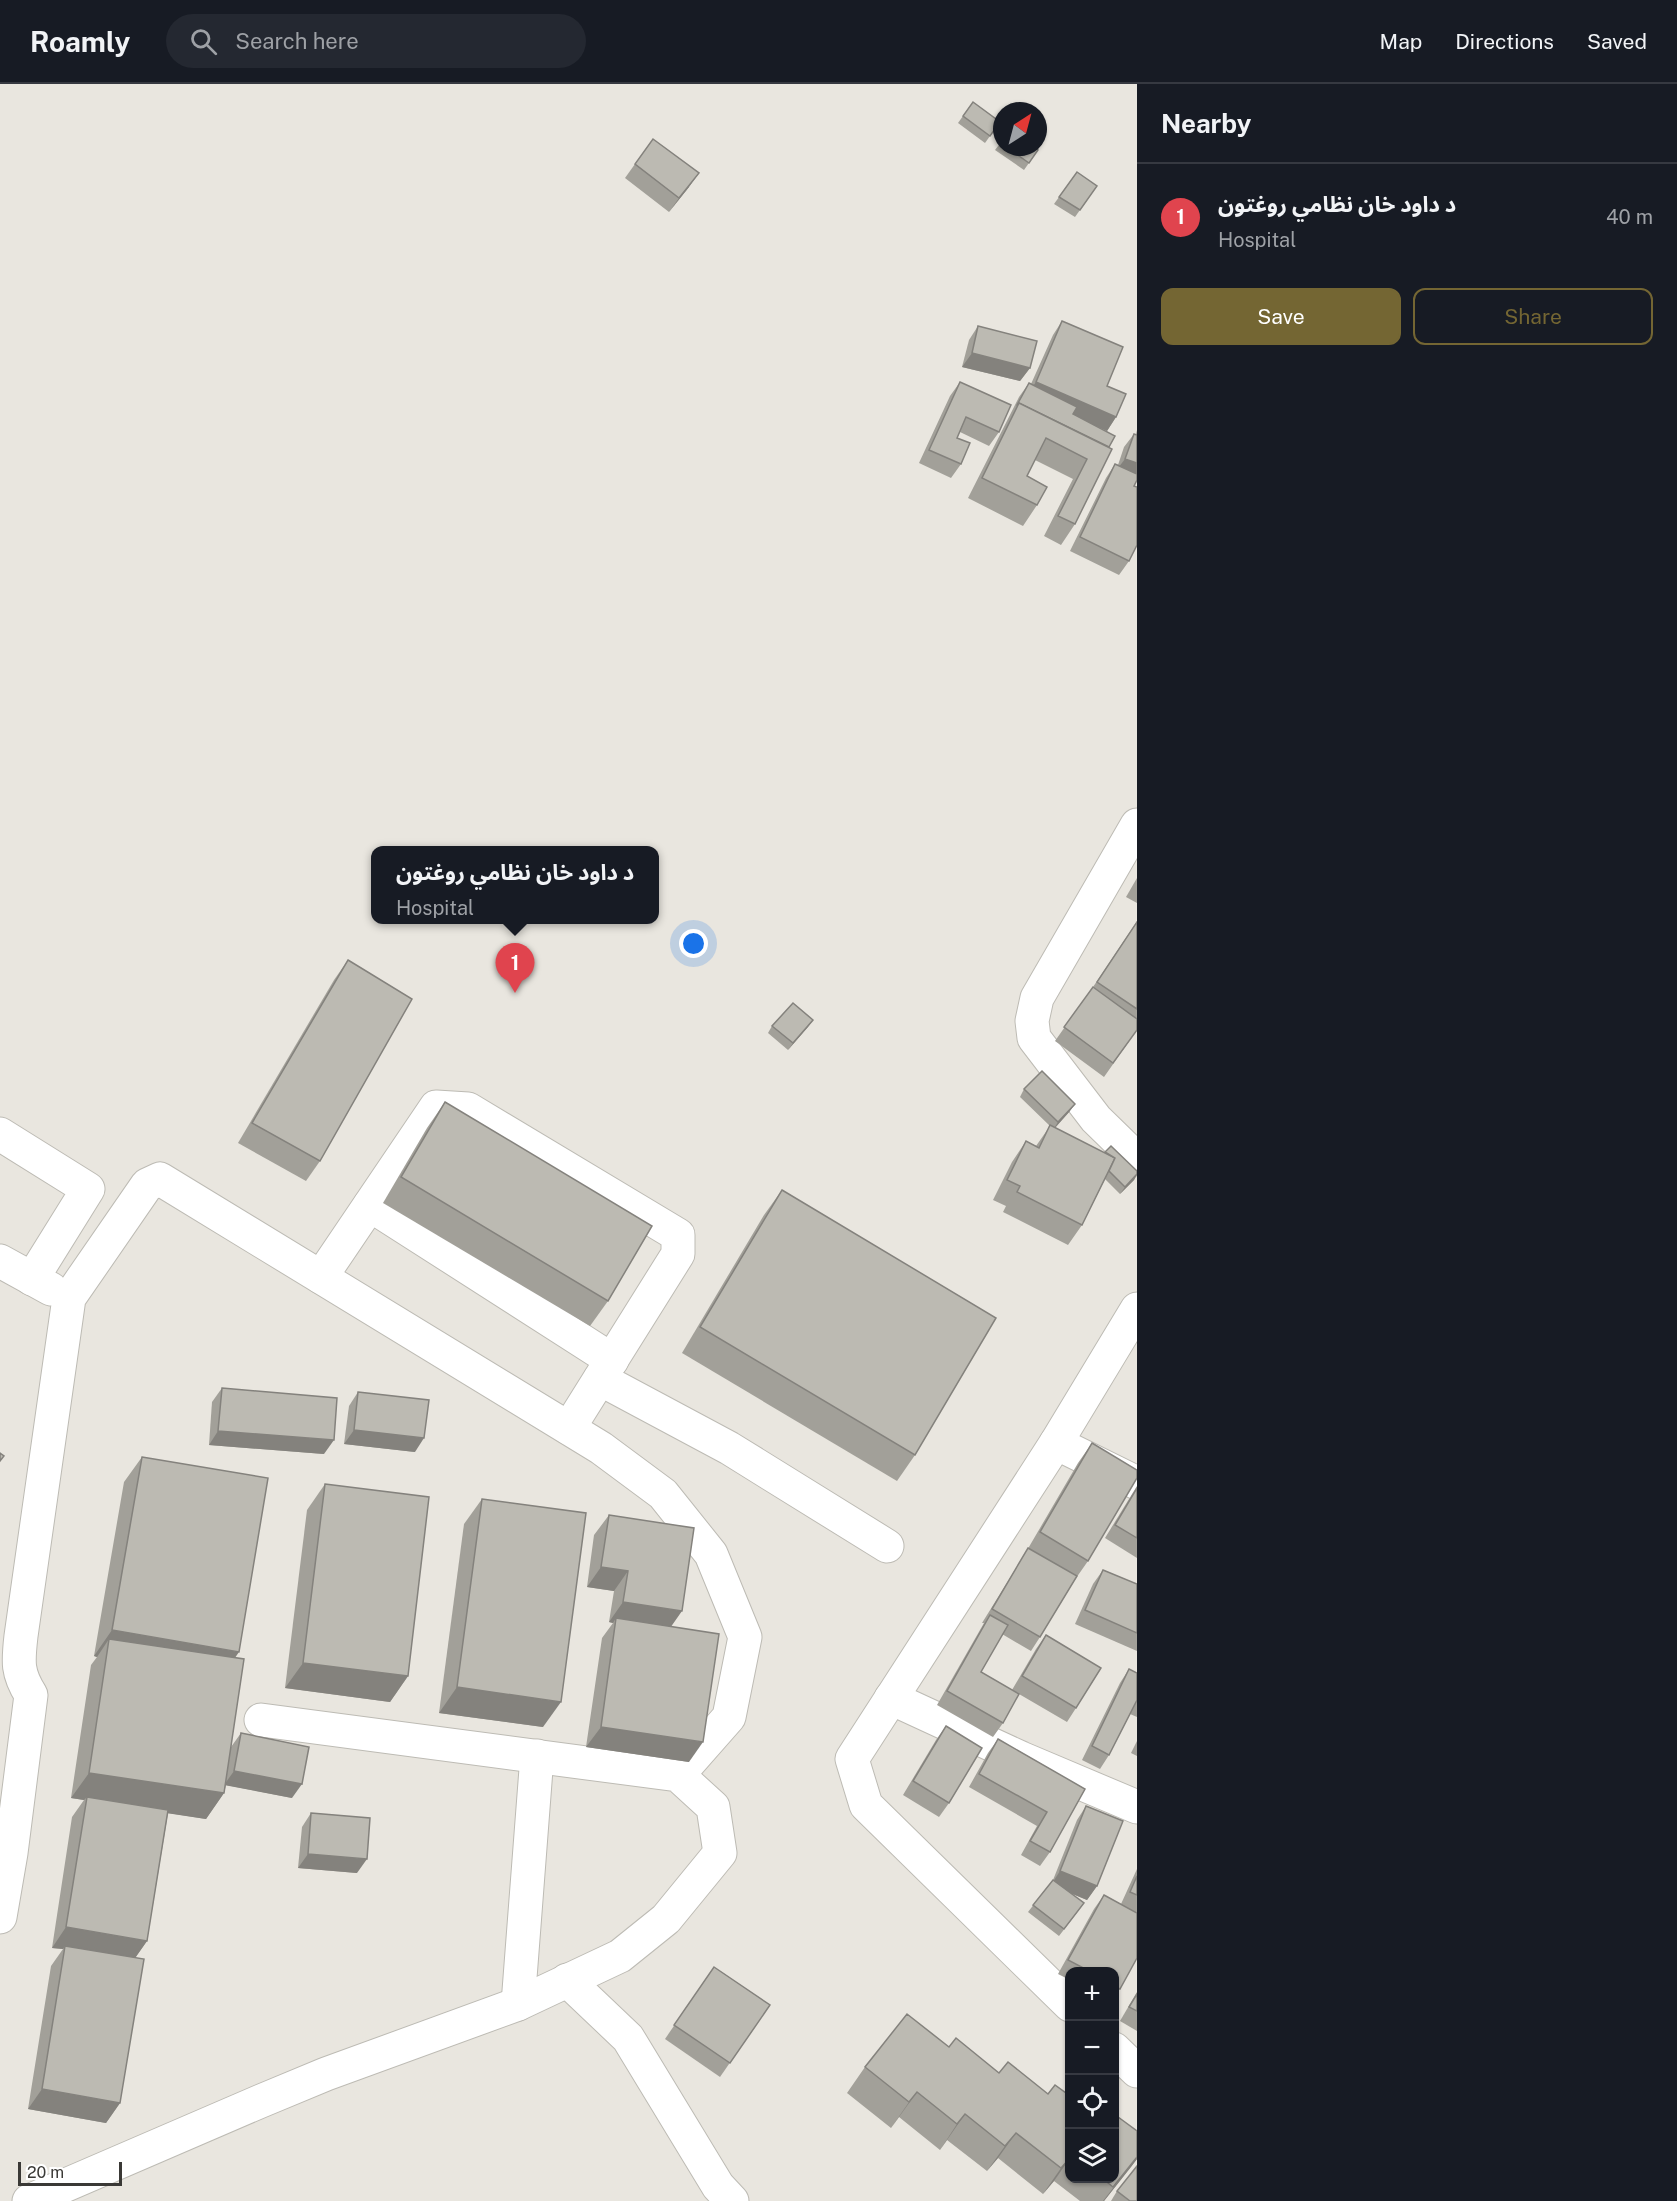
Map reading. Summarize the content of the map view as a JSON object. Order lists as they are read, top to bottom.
{
  "scale_bar": "20 m",
  "north": "top right",
  "page": {
    "header": "Roamly",
    "search": "Search here",
    "nav": ["Map", "Directions", "Saved"],
    "heading": "Nearby",
    "list": [
      {
        "mark": "1",
        "name": "د داود خان نظامي روغتون",
        "note": "Hospital",
        "value": "40 m"
      }
    ],
    "buttons": ["Save", "Share"],
    "popup": ["د داود خان نظامي روغتون", "Hospital"],
    "pins": "1",
    "map_buttons": ["+", "−"],
    "scale": "20 m"
  }
}
